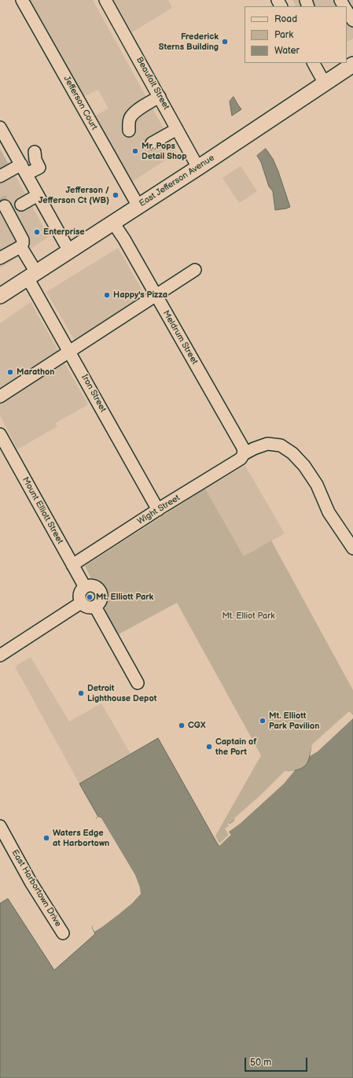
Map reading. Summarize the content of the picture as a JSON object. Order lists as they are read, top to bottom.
{
  "streets": {
    "main road": ["East Jefferson Avenue"],
    "street": [
      "Beaufait Street",
      "Jefferson Court",
      "Meldrum Street",
      "Iron Street",
      "Wight Street",
      "Mount Elliott Street",
      "East Harbortown Drive"
    ]
  },
  "crossings": [
    ["Beaufait Street", "East Jefferson Avenue"],
    ["Jefferson Court", "East Jefferson Avenue"],
    ["East Jefferson Avenue", "Meldrum Street"],
    ["East Jefferson Avenue", "Iron Street"],
    ["Meldrum Street", "Wight Street"],
    ["Iron Street", "Wight Street"],
    ["Wight Street", "Mount Elliott Street"]
  ],
  "parks": ["Mt. Elliot Park"],
  "places": [
    "Frederick Sterns Building",
    "Mr. Pops Detail Shop",
    "Jefferson / Jefferson Ct (WB)",
    "Enterprise",
    "Happy's Pizza",
    "Marathon",
    "Mt. Elliott Park",
    "Detroit Lighthouse Depot",
    "Mt. Elliott Park Pavilion",
    "CGX",
    "Captain of the Port",
    "Waters Edge at Harbortown"
  ],
  "legend": ["Road", "Park", "Water"],
  "scale_bar": "50 m"
}
